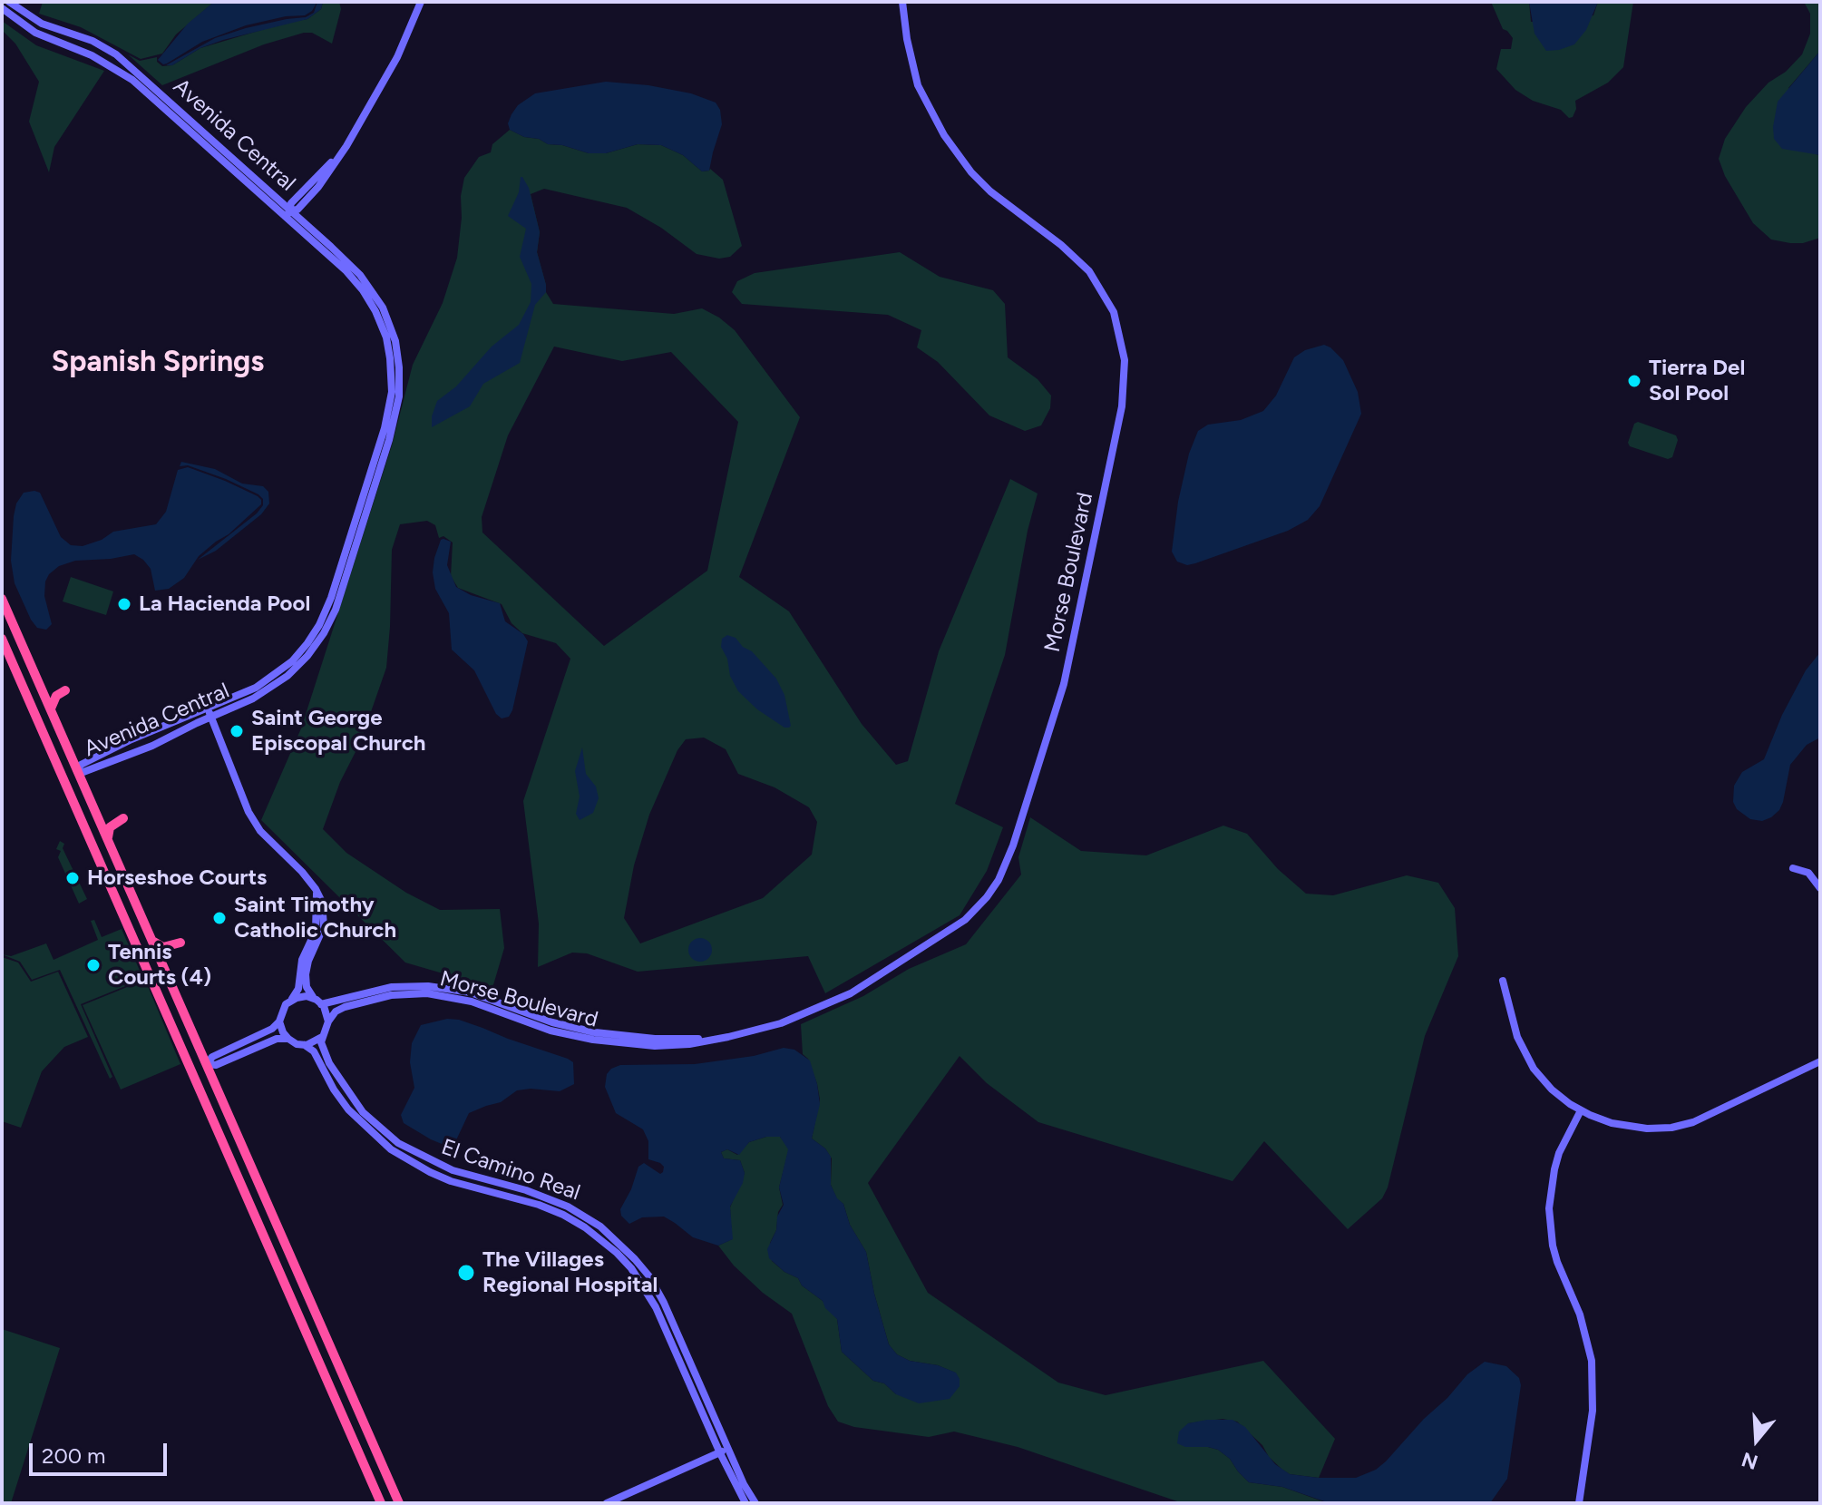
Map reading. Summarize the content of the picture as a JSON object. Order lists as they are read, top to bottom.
{
  "streets": {
    "street": ["Avenida Central", "Morse Boulevard", "El Camino Real"]
  },
  "crossings": [
    ["Morse Boulevard", "El Camino Real"]
  ],
  "districts": ["Spanish Springs"],
  "places": [
    "Tierra Del Sol Pool",
    "La Hacienda Pool",
    "Saint George Episcopal Church",
    "Horseshoe Courts",
    "Saint Timothy Catholic Church",
    "Tennis Courts (4)",
    "The Villages Regional Hospital"
  ],
  "scale_bar": "200 m",
  "north": "bottom"
}
